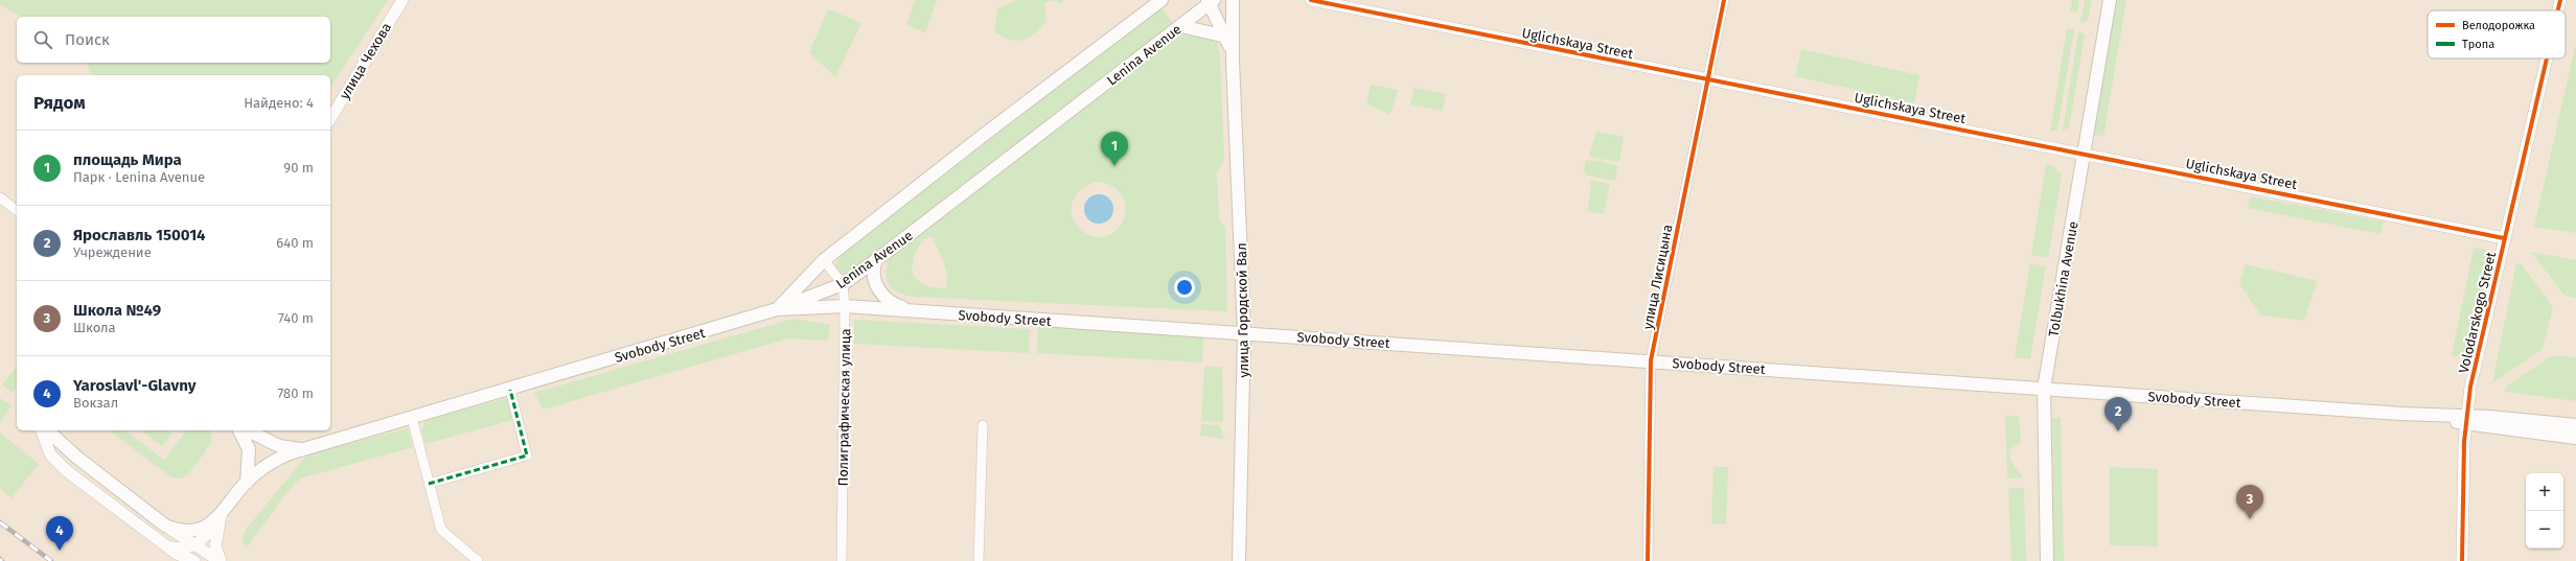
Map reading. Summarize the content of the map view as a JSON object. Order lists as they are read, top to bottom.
{
  "streets": {
    "main road": [
      "Lenina Avenue",
      "Tolbukhina Avenue",
      "улица Городской Вал",
      "Svobody Street"
    ],
    "street": [
      "Uglichskaya Street",
      "улица Чехова",
      "улица Лисицына",
      "Volodarskogo Street",
      "Полиграфическая улица"
    ]
  },
  "crossings": [
    ["Uglichskaya Street", "улица Лисицына"],
    ["Uglichskaya Street", "Tolbukhina Avenue"],
    ["Uglichskaya Street", "Volodarskogo Street"],
    ["Lenina Avenue", "улица Городской Вал"],
    ["Lenina Avenue", "Svobody Street"],
    ["Lenina Avenue", "Полиграфическая улица"],
    ["улица Лисицына", "Svobody Street"],
    ["Tolbukhina Avenue", "Svobody Street"],
    ["улица Городской Вал", "Svobody Street"],
    ["Volodarskogo Street", "Svobody Street"],
    ["Svobody Street", "Полиграфическая улица"]
  ],
  "legend": ["Велодорожка", "Тропа"],
  "page": {
    "search": "Поиск",
    "heading": ["Рядом", "Найдено: 4"],
    "list": [
      {
        "mark": "1",
        "name": "площадь Мира",
        "note": "Парк · Lenina Avenue",
        "value": "90 m"
      },
      {
        "mark": "2",
        "name": "Ярославль 150014",
        "note": "Учреждение",
        "value": "640 m"
      },
      {
        "mark": "3",
        "name": "Школа №49",
        "note": "Школа",
        "value": "740 m"
      },
      {
        "mark": "4",
        "name": "Yaroslavl'-Glavny",
        "note": "Вокзал",
        "value": "780 m"
      }
    ],
    "pins": [
      "1",
      "2",
      "3",
      "4"
    ],
    "map_buttons": ["+", "−"]
  }
}
